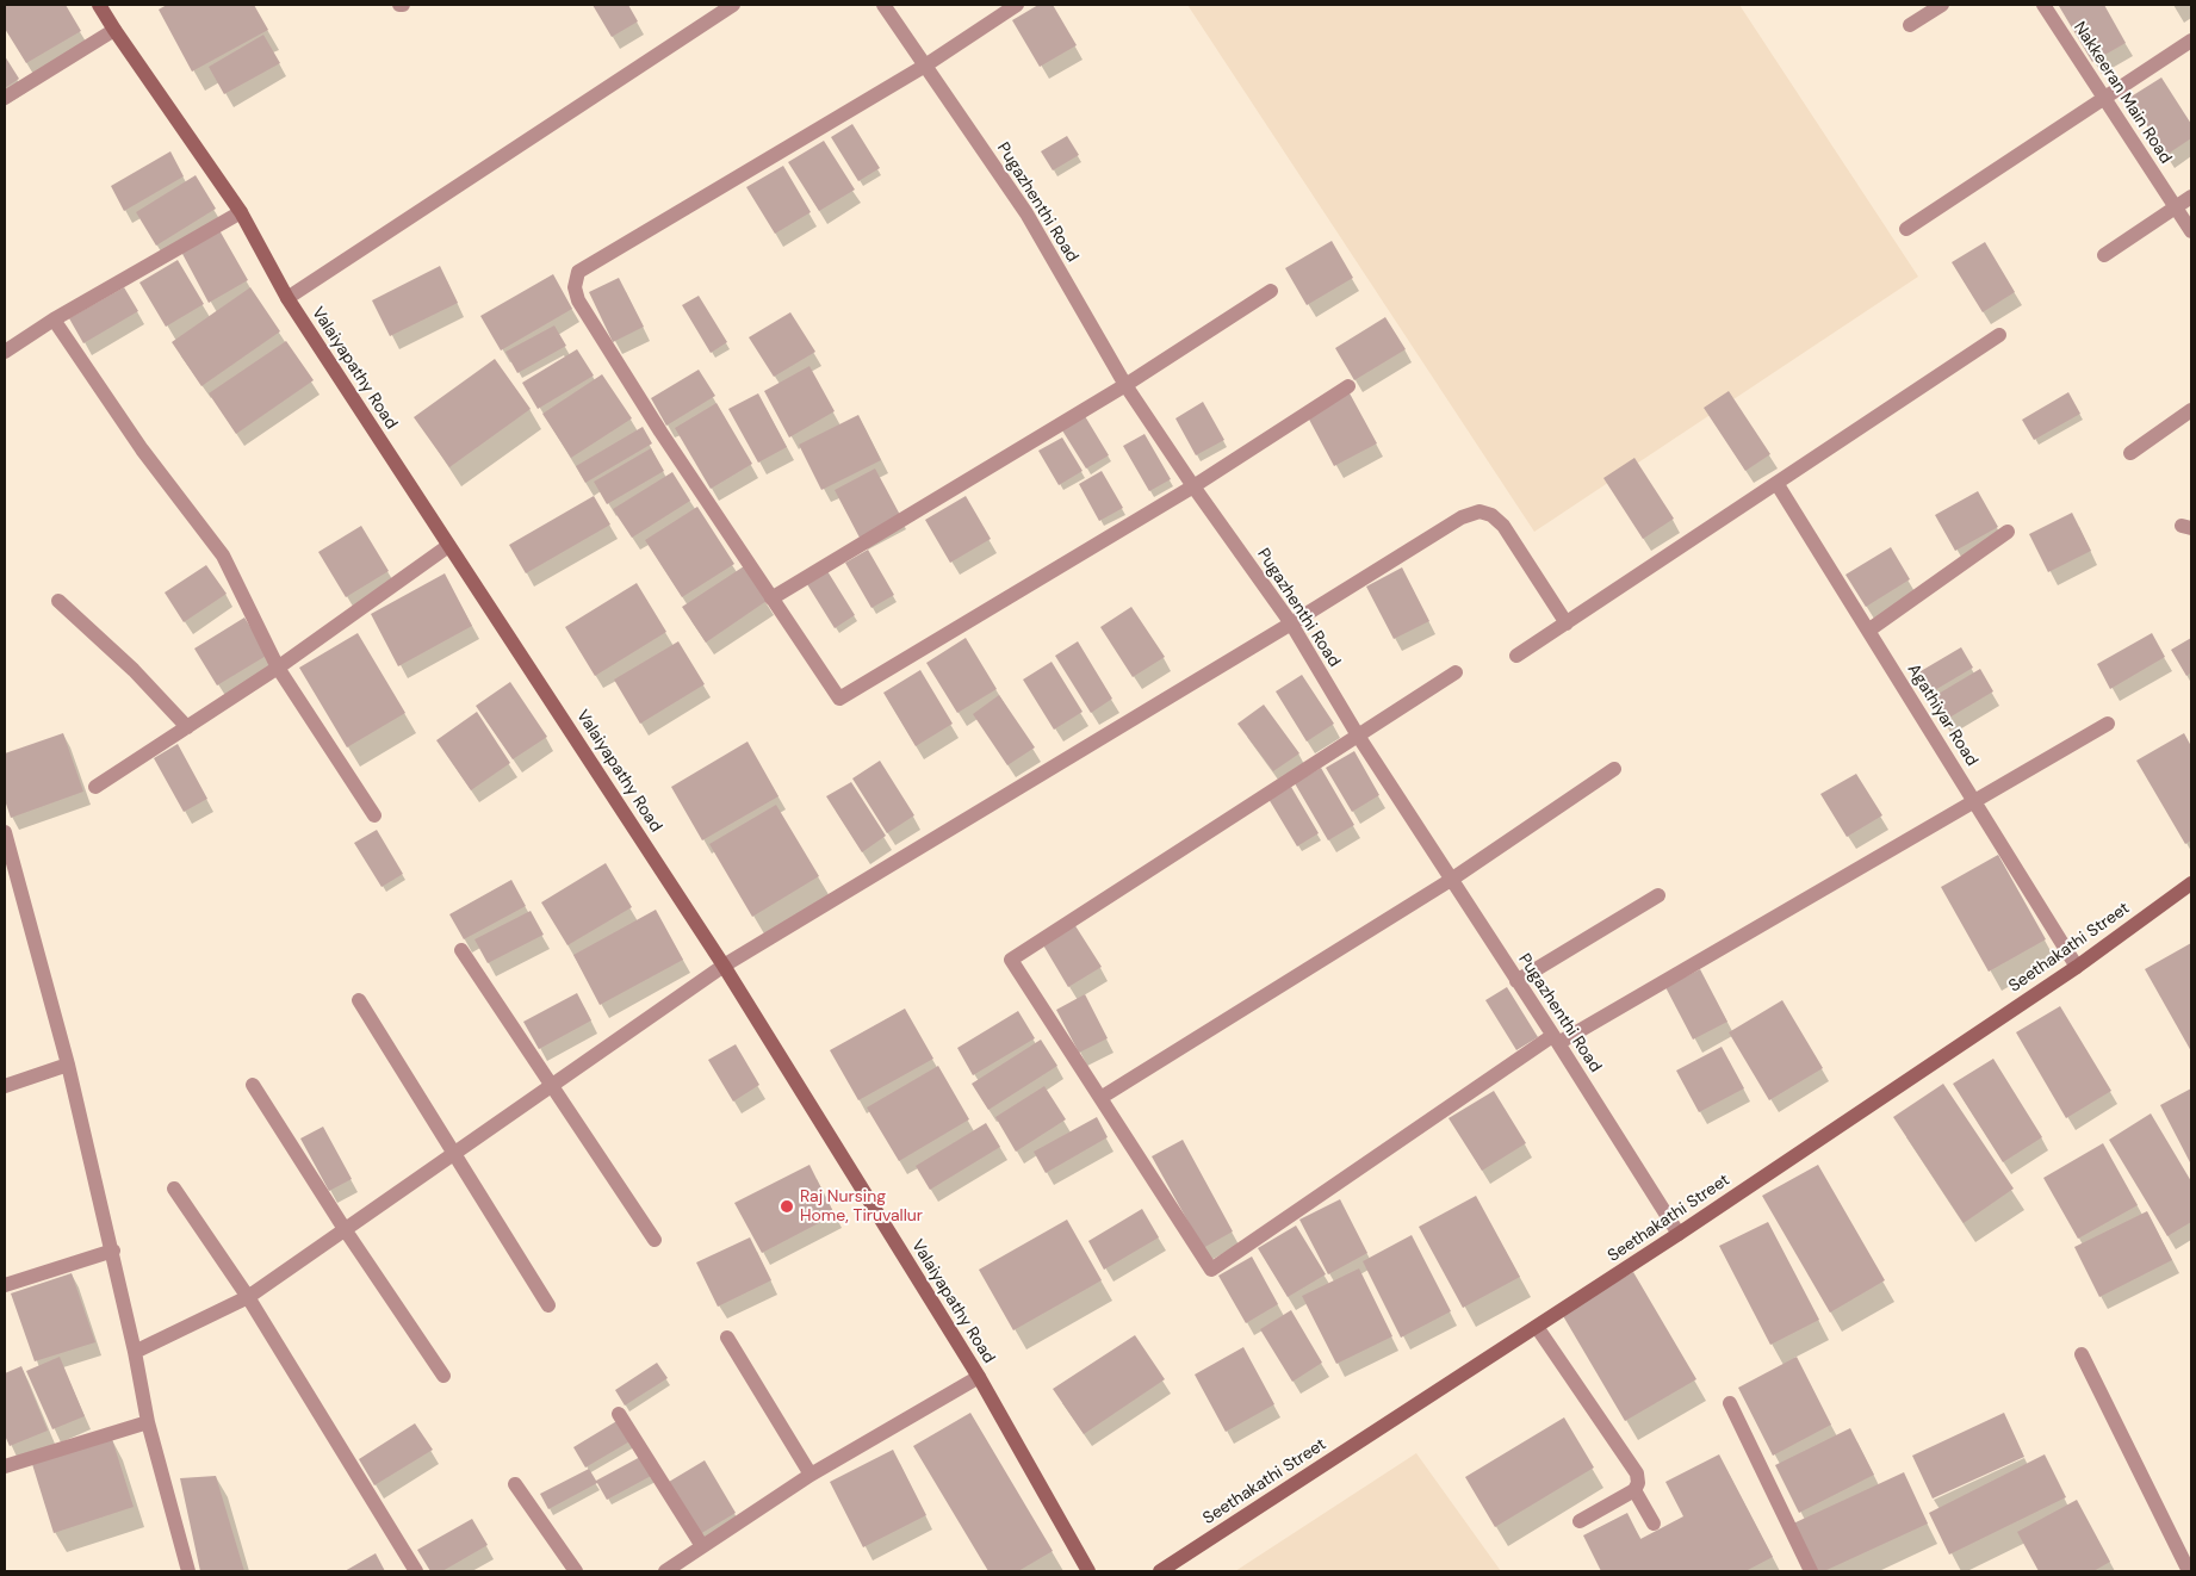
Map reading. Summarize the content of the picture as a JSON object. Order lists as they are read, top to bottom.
{
  "streets": {
    "main road": ["Valaiyapathy Road", "Seethakathi Street"],
    "street": ["Nakkeeran Main Road", "Pugazhenthi Road", "Agathiyar Road"]
  },
  "crossings": [
    ["Pugazhenthi Road", "Seethakathi Street"],
    ["Agathiyar Road", "Seethakathi Street"]
  ],
  "places": ["Raj Nursing Home, Tiruvallur"]
}
